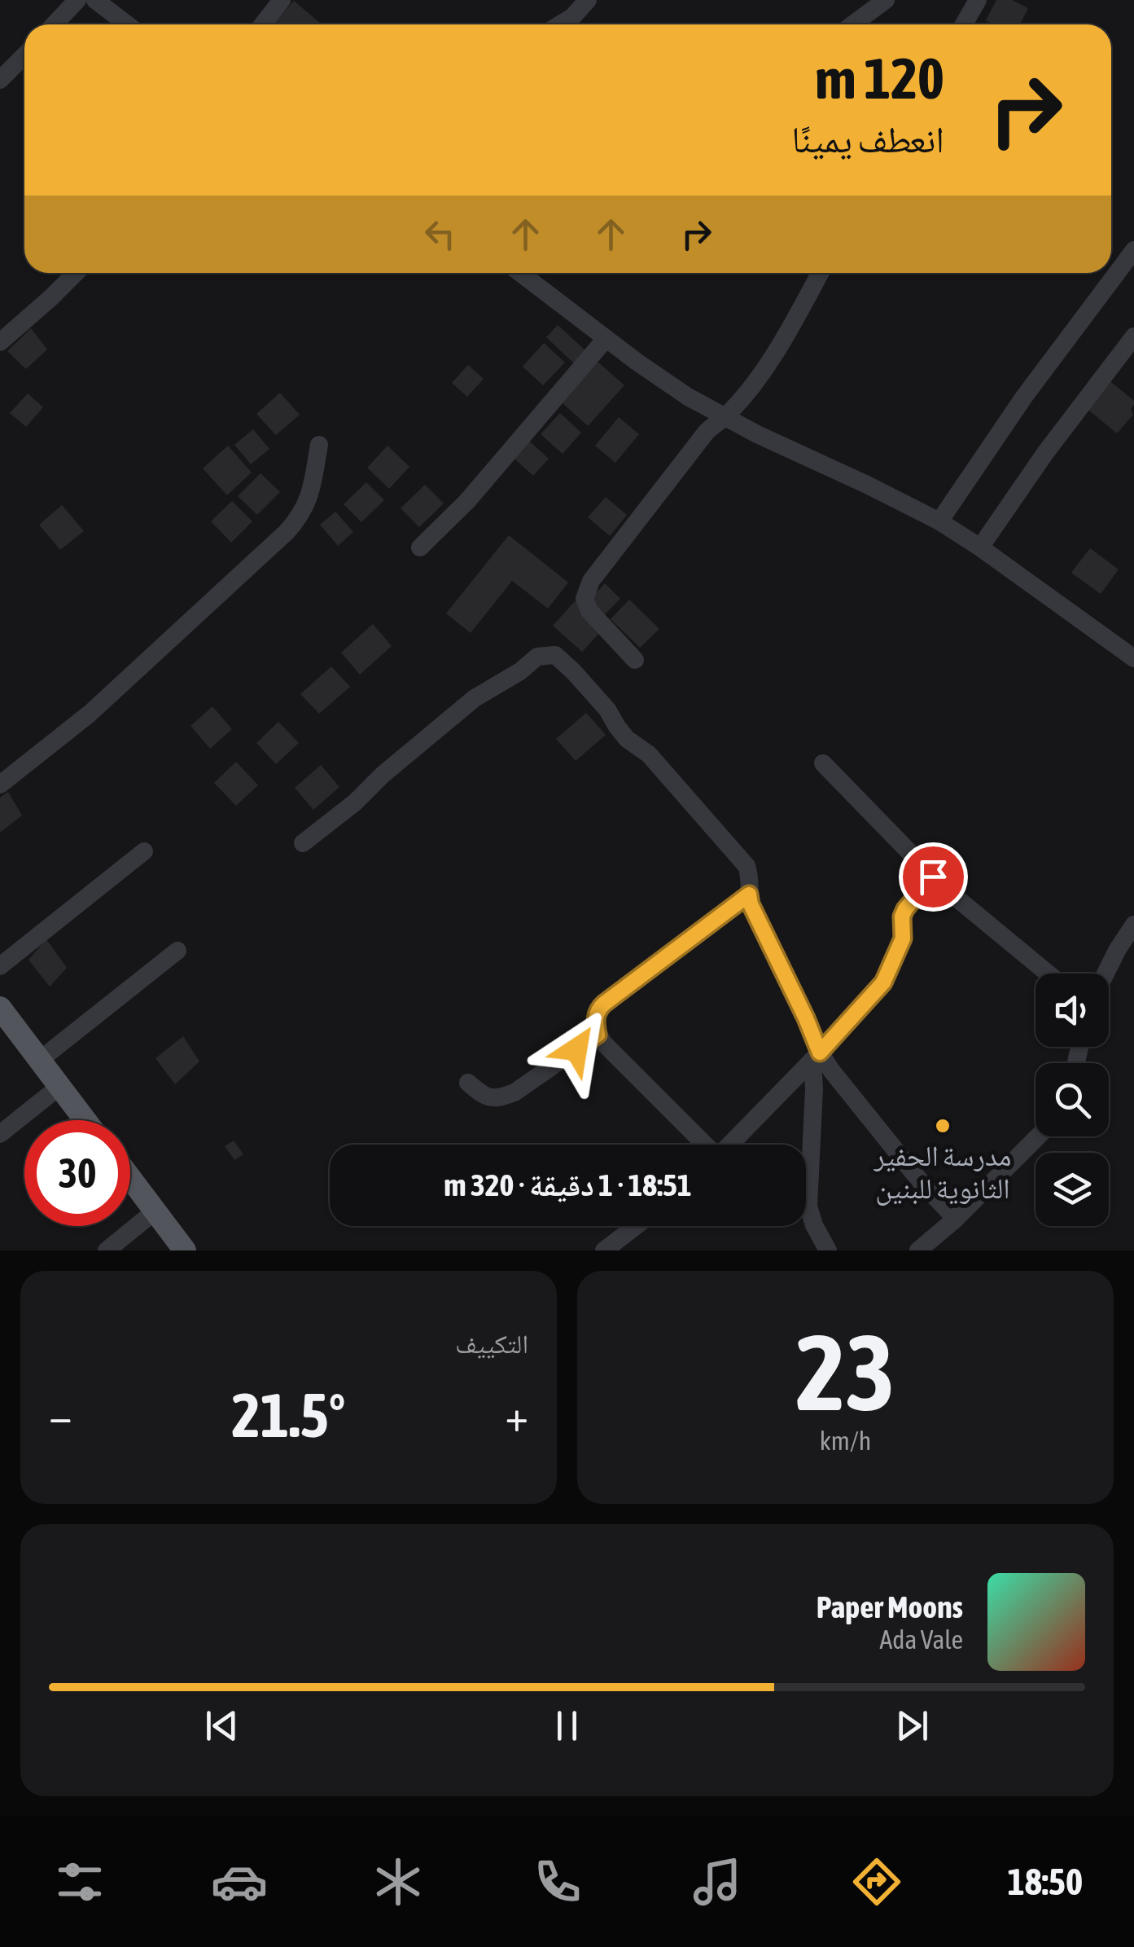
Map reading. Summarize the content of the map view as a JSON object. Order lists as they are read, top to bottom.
{
  "places": ["مدرسة الحفير الثانوية للبنين"],
  "page": {
    "turn": ["120 m", "انعطف يمينًا"],
    "limit": "30",
    "trip": "18:51 · 1 دقيقة · 320 m",
    "tile": [
      ["23", "km/h"],
      "التكييف"
    ],
    "heat": ["−", "21.5°", "+"],
    "song": ["Paper Moons", "Ada Vale"],
    "tabs": "18:50"
  }
}
